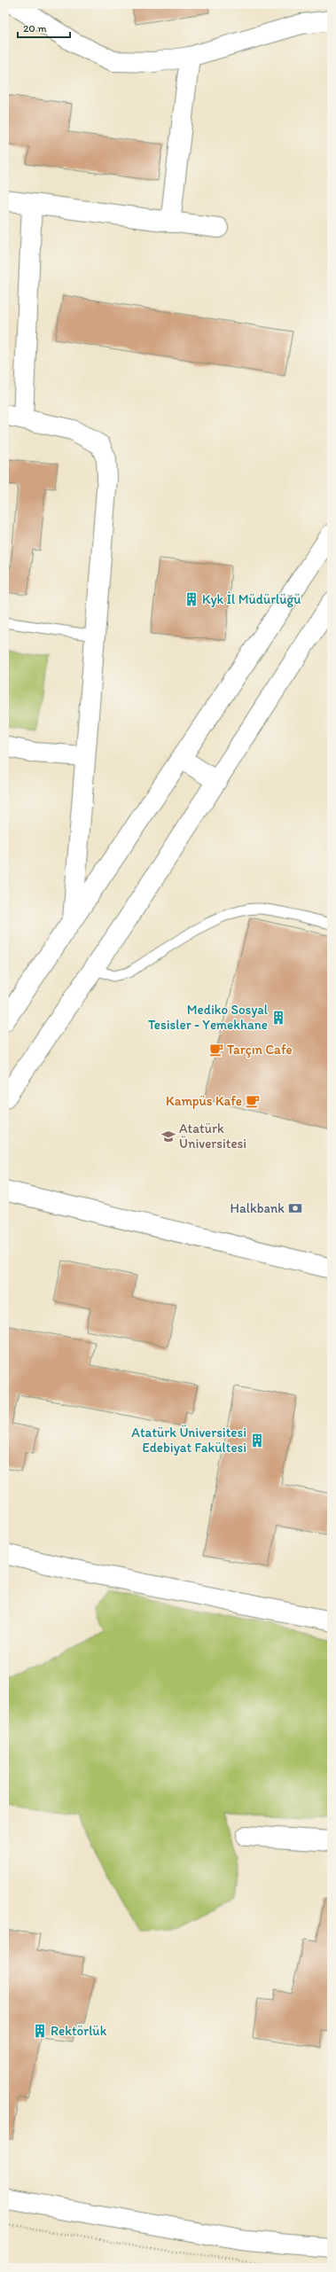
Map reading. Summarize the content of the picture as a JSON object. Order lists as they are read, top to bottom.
{
  "places": {
    "building": [
      "Kyk İl Müdürlüğü",
      "Mediko Sosyal Tesisler - Yemekhane",
      "Atatürk Üniversitesi Edebiyat Fakültesi",
      "Rektörlük"
    ],
    "cafe": ["Tarçın Cafe", "Kampüs Kafe"],
    "school or university": ["Atatürk Üniversitesi"],
    "bank": ["Halkbank"]
  },
  "scale_bar": "20 m"
}
